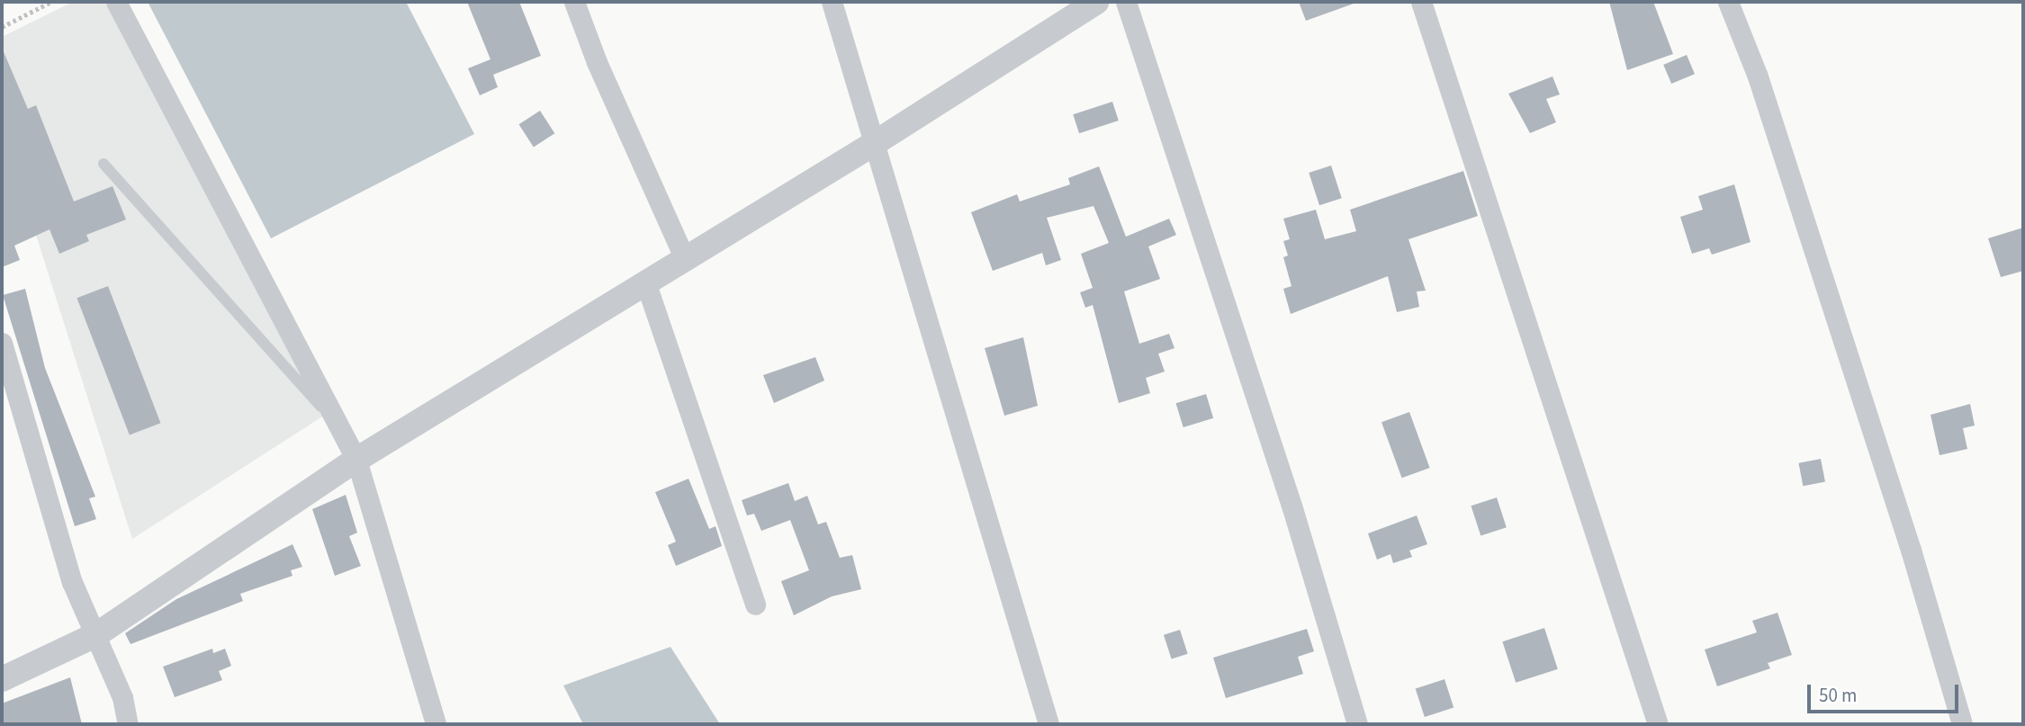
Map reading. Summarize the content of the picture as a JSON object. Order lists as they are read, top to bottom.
{
  "scale_bar": "50 m"
}
